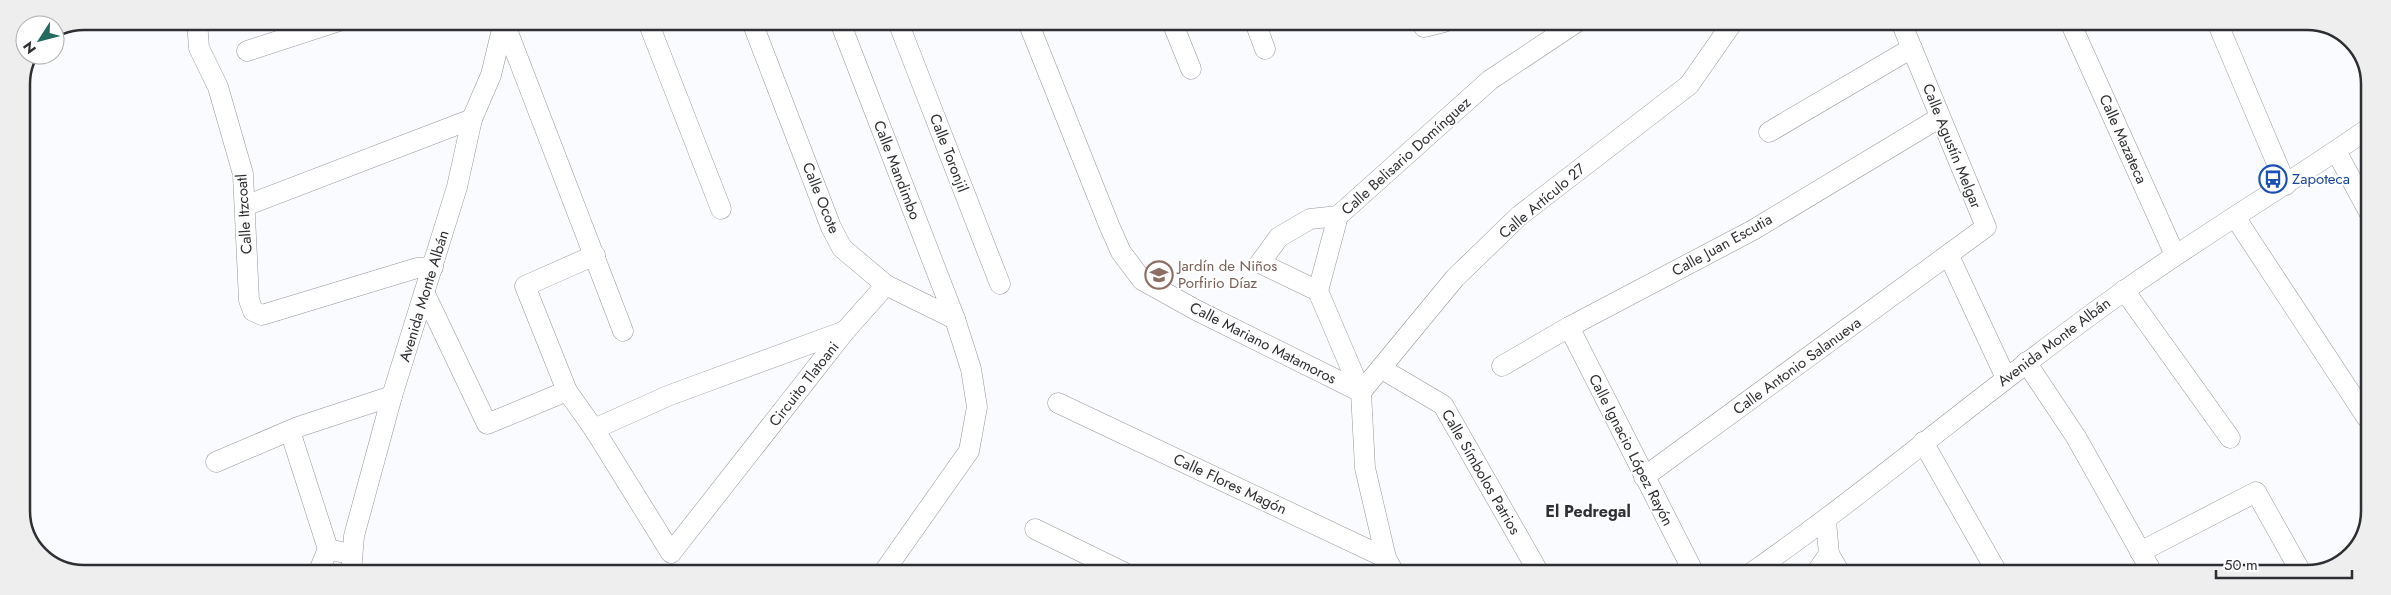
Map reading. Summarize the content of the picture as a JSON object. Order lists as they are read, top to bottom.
{
  "streets": {
    "street": [
      "Calle Mazateca",
      "Calle Agustín Melgar",
      "Calle Toronjil",
      "Calle Belisario Domínguez",
      "Calle Mandimbo",
      "Calle Ocote",
      "Calle Artículo 27",
      "Calle Itzcoatl",
      "Calle Juan Escutia",
      "Avenida Monte Albán",
      "Calle Mariano Matamoros",
      "Calle Antonio Salanueva",
      "Circuito Tlatoani",
      "Calle Ignacio López Rayón",
      "Calle Símbolos Patrios",
      "Calle Flores Magón"
    ]
  },
  "crossings": [
    ["Calle Mazateca", "Avenida Monte Albán"],
    ["Calle Agustín Melgar", "Calle Juan Escutia"],
    ["Calle Agustín Melgar", "Calle Antonio Salanueva"],
    ["Calle Mandimbo", "Calle Ocote"],
    ["Calle Artículo 27", "Calle Mariano Matamoros"],
    ["Calle Artículo 27", "Calle Símbolos Patrios"],
    ["Calle Itzcoatl", "Avenida Monte Albán"],
    ["Calle Juan Escutia", "Calle Ignacio López Rayón"],
    ["Calle Antonio Salanueva", "Calle Ignacio López Rayón"]
  ],
  "districts": ["El Pedregal"],
  "places": {
    "bus stop": ["Zapoteca"],
    "school or university": ["Jardín de Niños Porfirio Díaz"]
  },
  "scale_bar": "50 m",
  "north": "bottom left"
}
